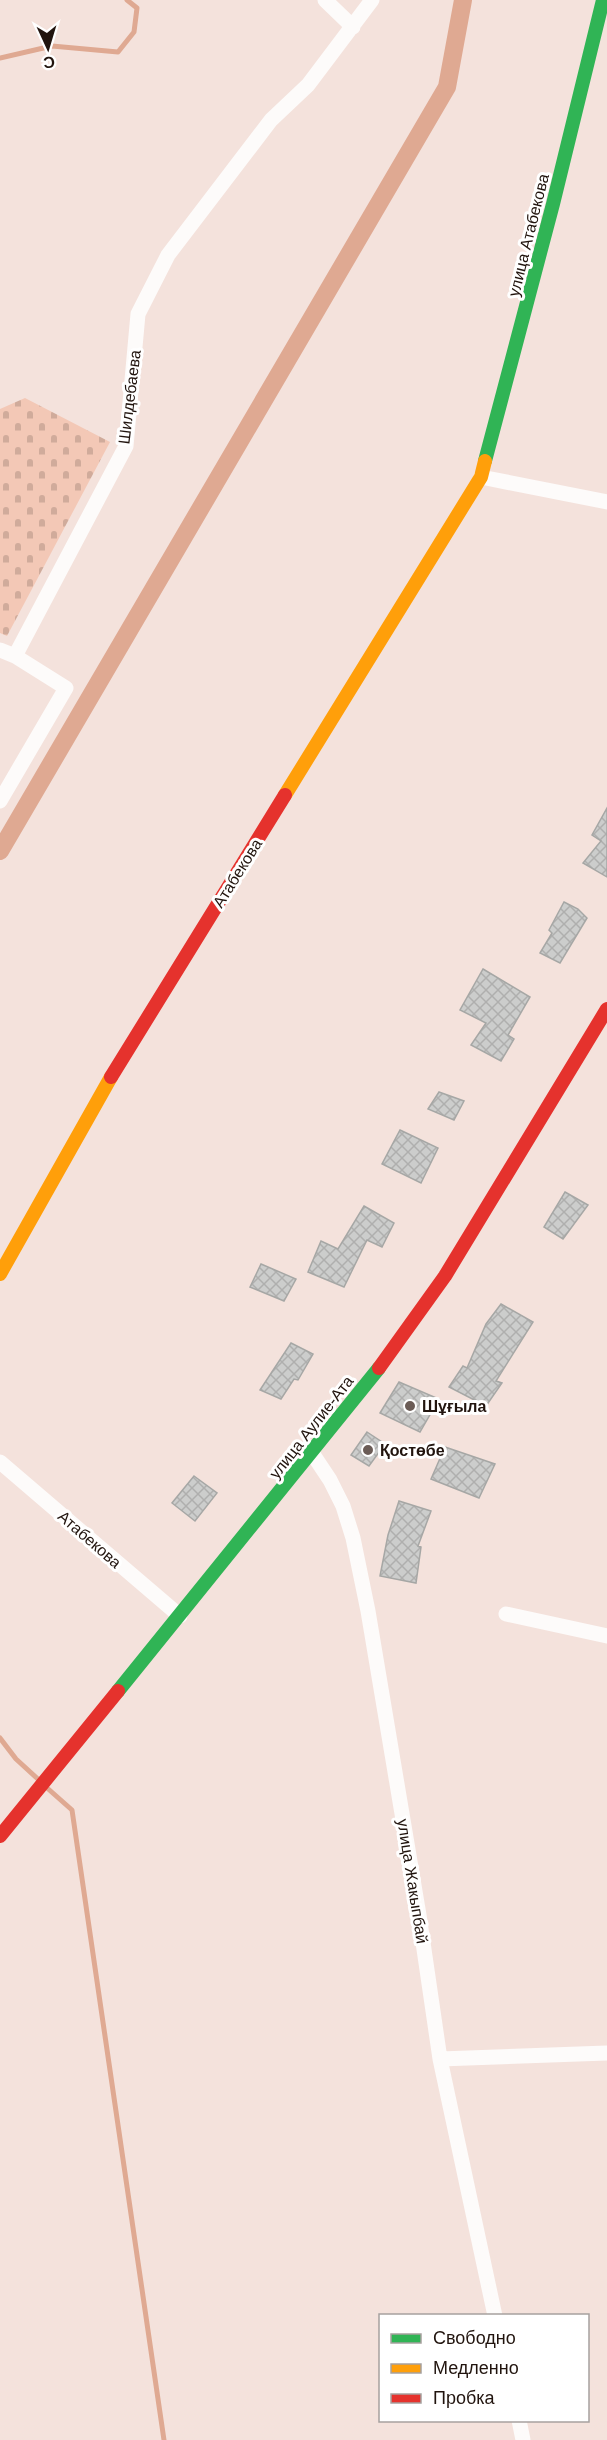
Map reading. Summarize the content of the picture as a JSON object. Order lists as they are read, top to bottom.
{
  "streets": {
    "street": [
      "улица Атабекова",
      "Шилдебаева",
      "Атабекова",
      "улица Аулие-Ата",
      "улица Жакыпбай"
    ]
  },
  "crossings": [
    ["улица Атабекова", "Атабекова"],
    ["Атабекова", "улица Аулие-Ата"],
    ["улица Аулие-Ата", "улица Жакыпбай"]
  ],
  "places": ["Шұғыла", "Қостөбе"],
  "legend": ["Свободно", "Медленно", "Пробка"],
  "north": "bottom"
}
